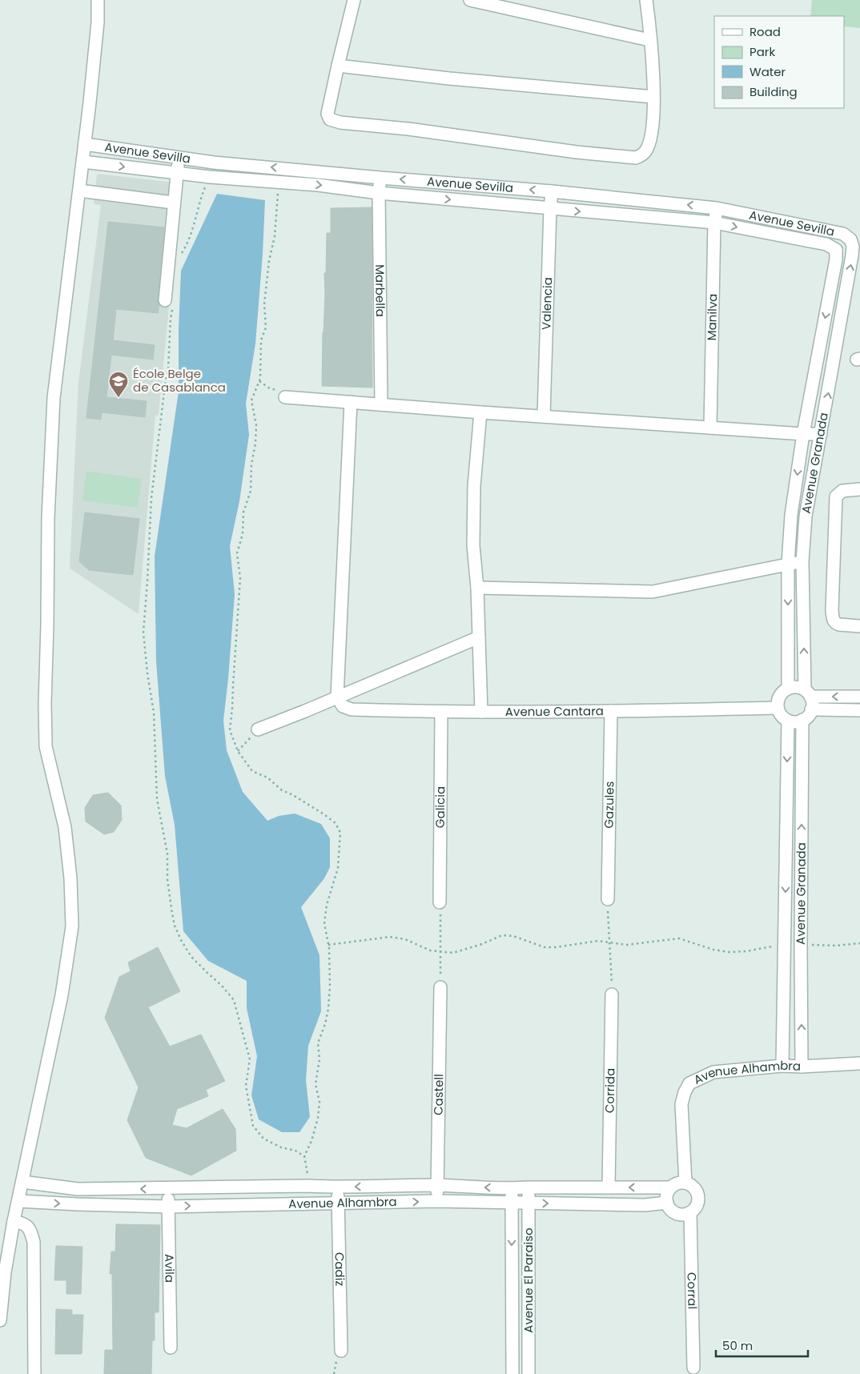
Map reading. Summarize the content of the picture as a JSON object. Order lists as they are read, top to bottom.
{
  "streets": {
    "street": [
      "Avenue Sevilla",
      "Marbella",
      "Valencia",
      "Manilva",
      "Avenue Granada",
      "Avenue Cantara",
      "Gazules",
      "Galicia",
      "Avenue Alhambra",
      "Corrida",
      "Castell",
      "Avila",
      "Cadiz",
      "Avenue El Paraiso",
      "Corral"
    ]
  },
  "crossings": [
    ["Avenue Sevilla", "Marbella"],
    ["Avenue Sevilla", "Valencia"],
    ["Avenue Sevilla", "Manilva"],
    ["Avenue Sevilla", "Avenue Granada"],
    ["Avenue Granada", "Avenue Cantara"],
    ["Avenue Granada", "Avenue Alhambra"],
    ["Avenue Cantara", "Gazules"],
    ["Avenue Cantara", "Galicia"],
    ["Avenue Alhambra", "Corrida"],
    ["Avenue Alhambra", "Castell"],
    ["Avenue Alhambra", "Avila"],
    ["Avenue Alhambra", "Cadiz"],
    ["Avenue Alhambra", "Avenue El Paraiso"],
    ["Avenue Alhambra", "Corral"]
  ],
  "places": {
    "school or university": ["École Belge de Casablanca"]
  },
  "legend": [
    "Road",
    "Park",
    "Water",
    "Building"
  ],
  "scale_bar": "50 m"
}
